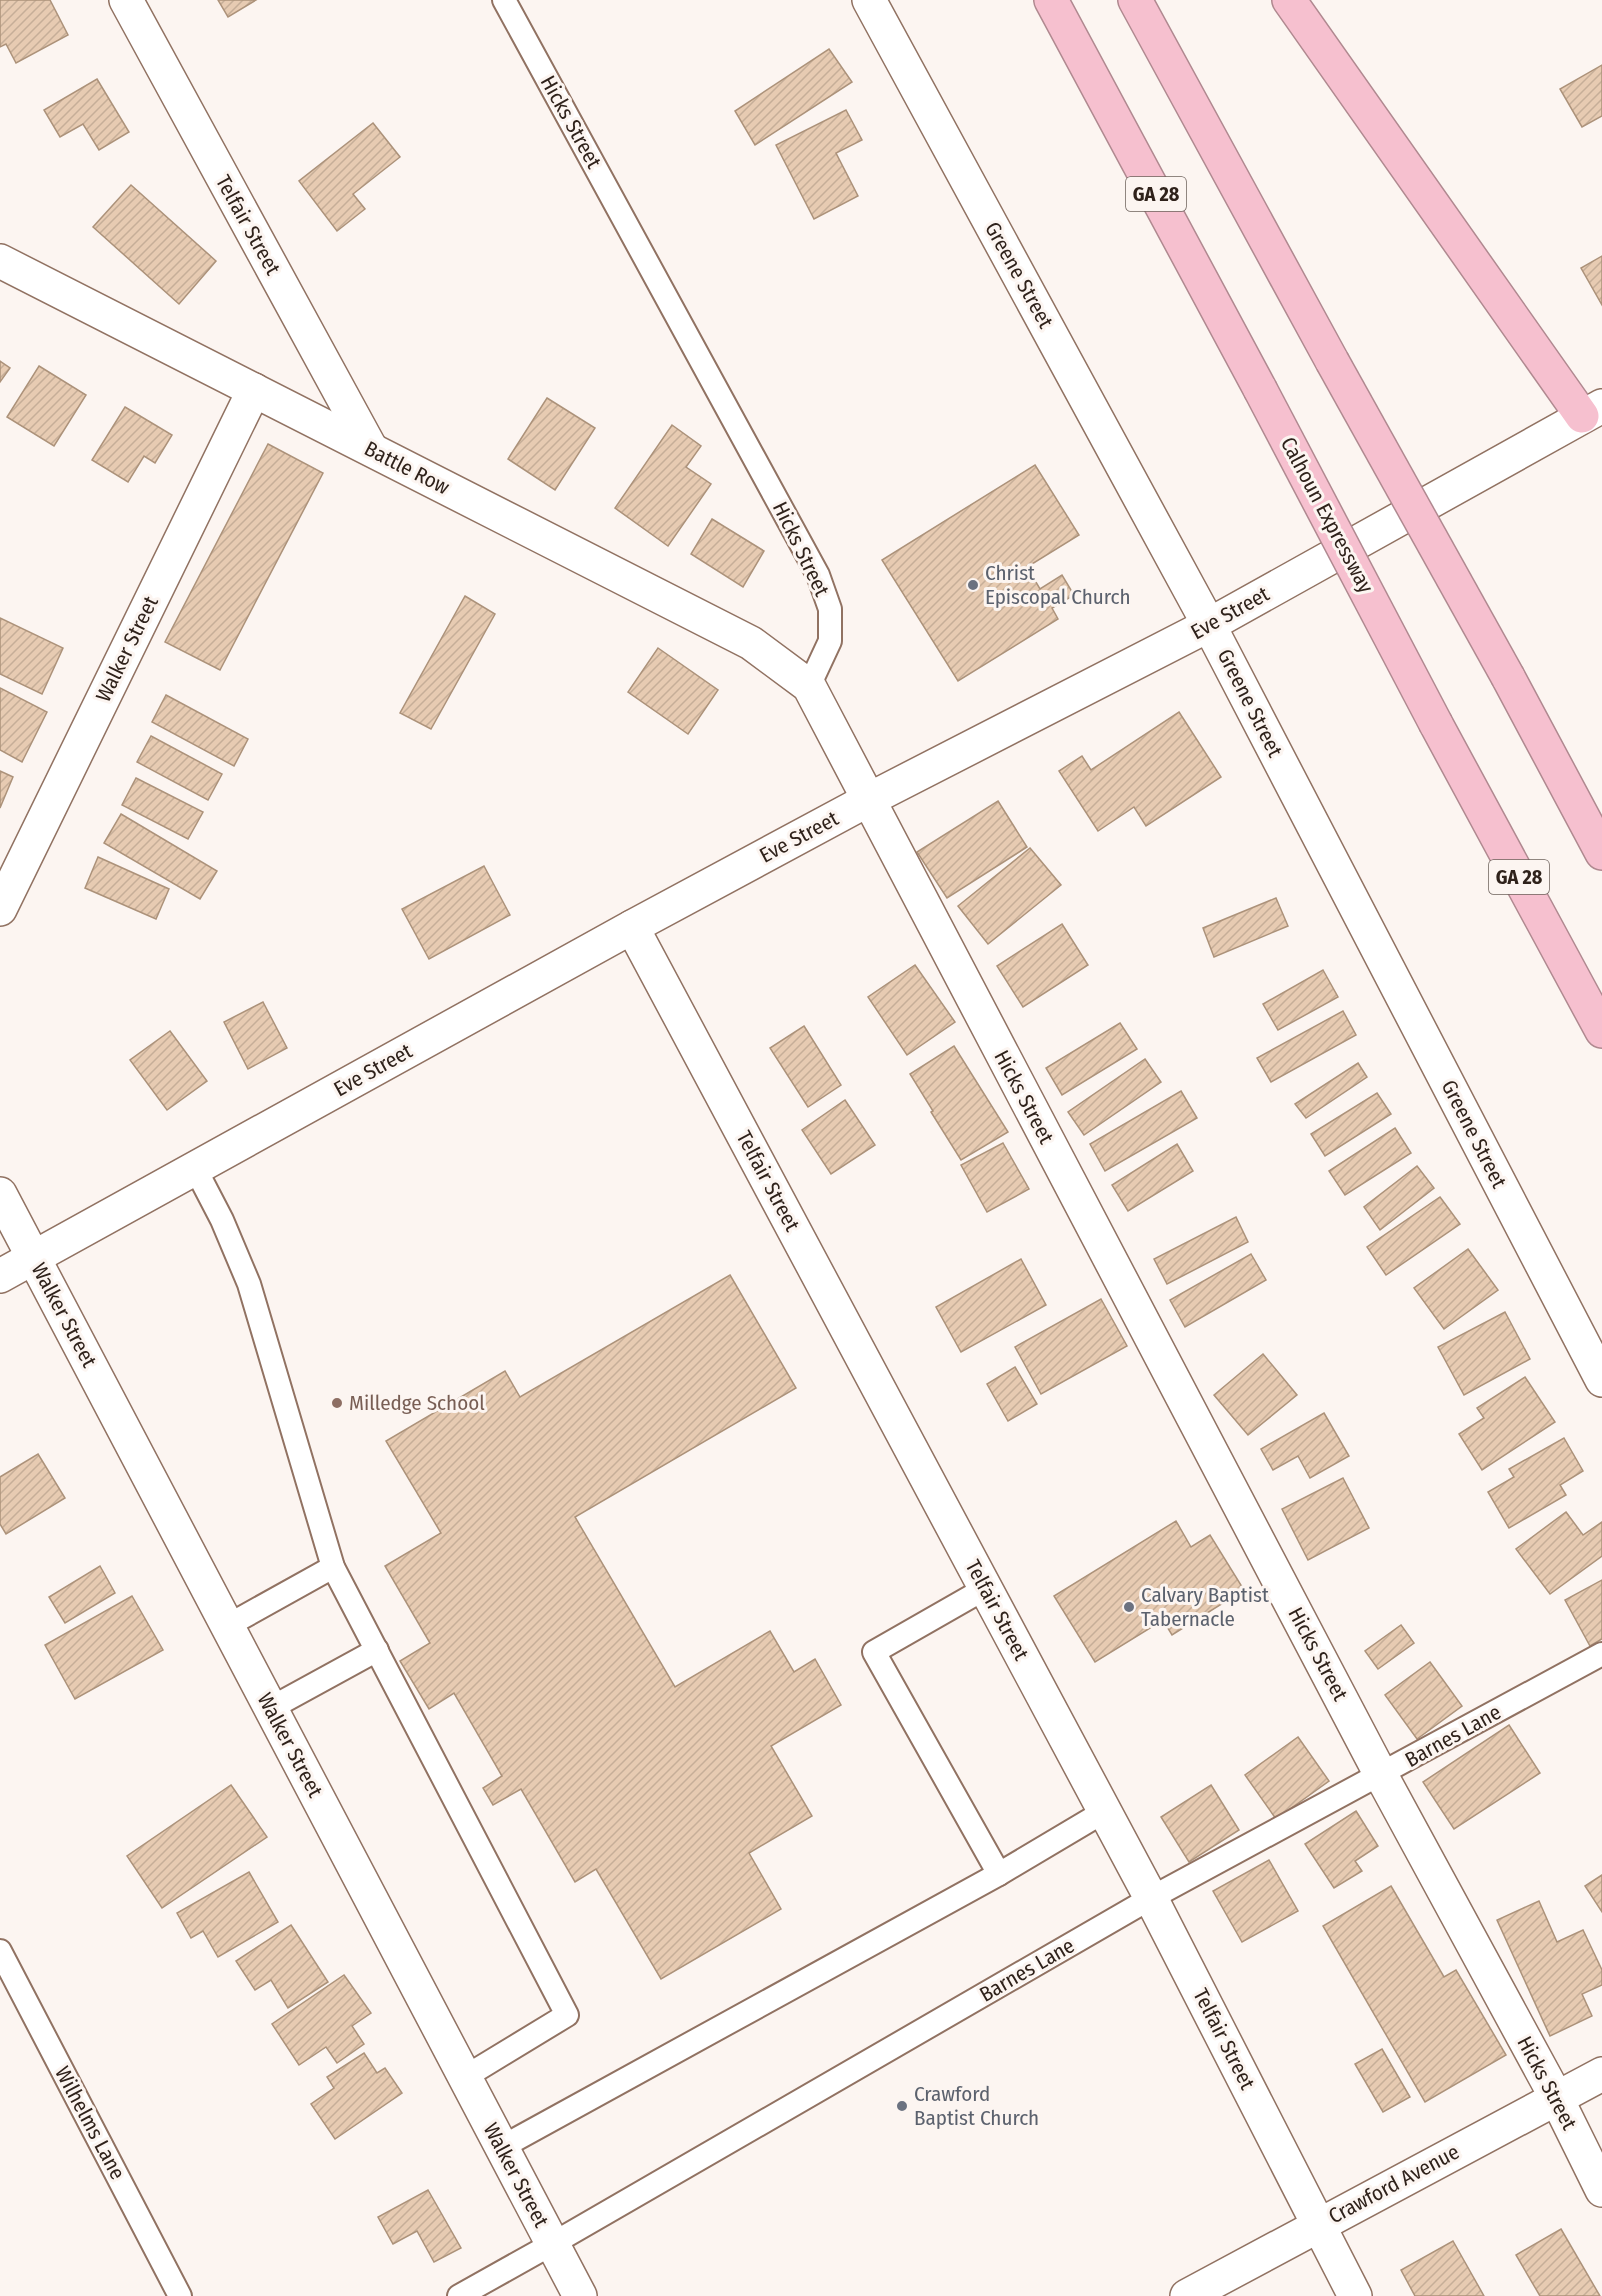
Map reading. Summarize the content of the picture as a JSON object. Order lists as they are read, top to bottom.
{
  "streets": {
    "highway": ["GA 28", "Calhoun Expressway"],
    "street": [
      "Hicks Street",
      "Telfair Street",
      "Greene Street",
      "Battle Row",
      "Eve Street",
      "Walker Street",
      "Crawford Avenue"
    ],
    "lane": ["Barnes Lane", "Wilhelms Lane"]
  },
  "crossings": [
    ["Hicks Street", "Battle Row"],
    ["Hicks Street", "Eve Street"],
    ["Hicks Street", "Barnes Lane"],
    ["Hicks Street", "Crawford Avenue"],
    ["Telfair Street", "Battle Row"],
    ["Telfair Street", "Eve Street"],
    ["Telfair Street", "Barnes Lane"],
    ["Telfair Street", "Crawford Avenue"],
    ["Greene Street", "Eve Street"],
    ["Battle Row", "Walker Street"],
    ["Eve Street", "Walker Street"],
    ["Walker Street", "Barnes Lane"]
  ],
  "places": [
    "Christ Episcopal Church",
    "Milledge School",
    "Calvary Baptist Tabernacle",
    "Crawford Baptist Church"
  ]
}
